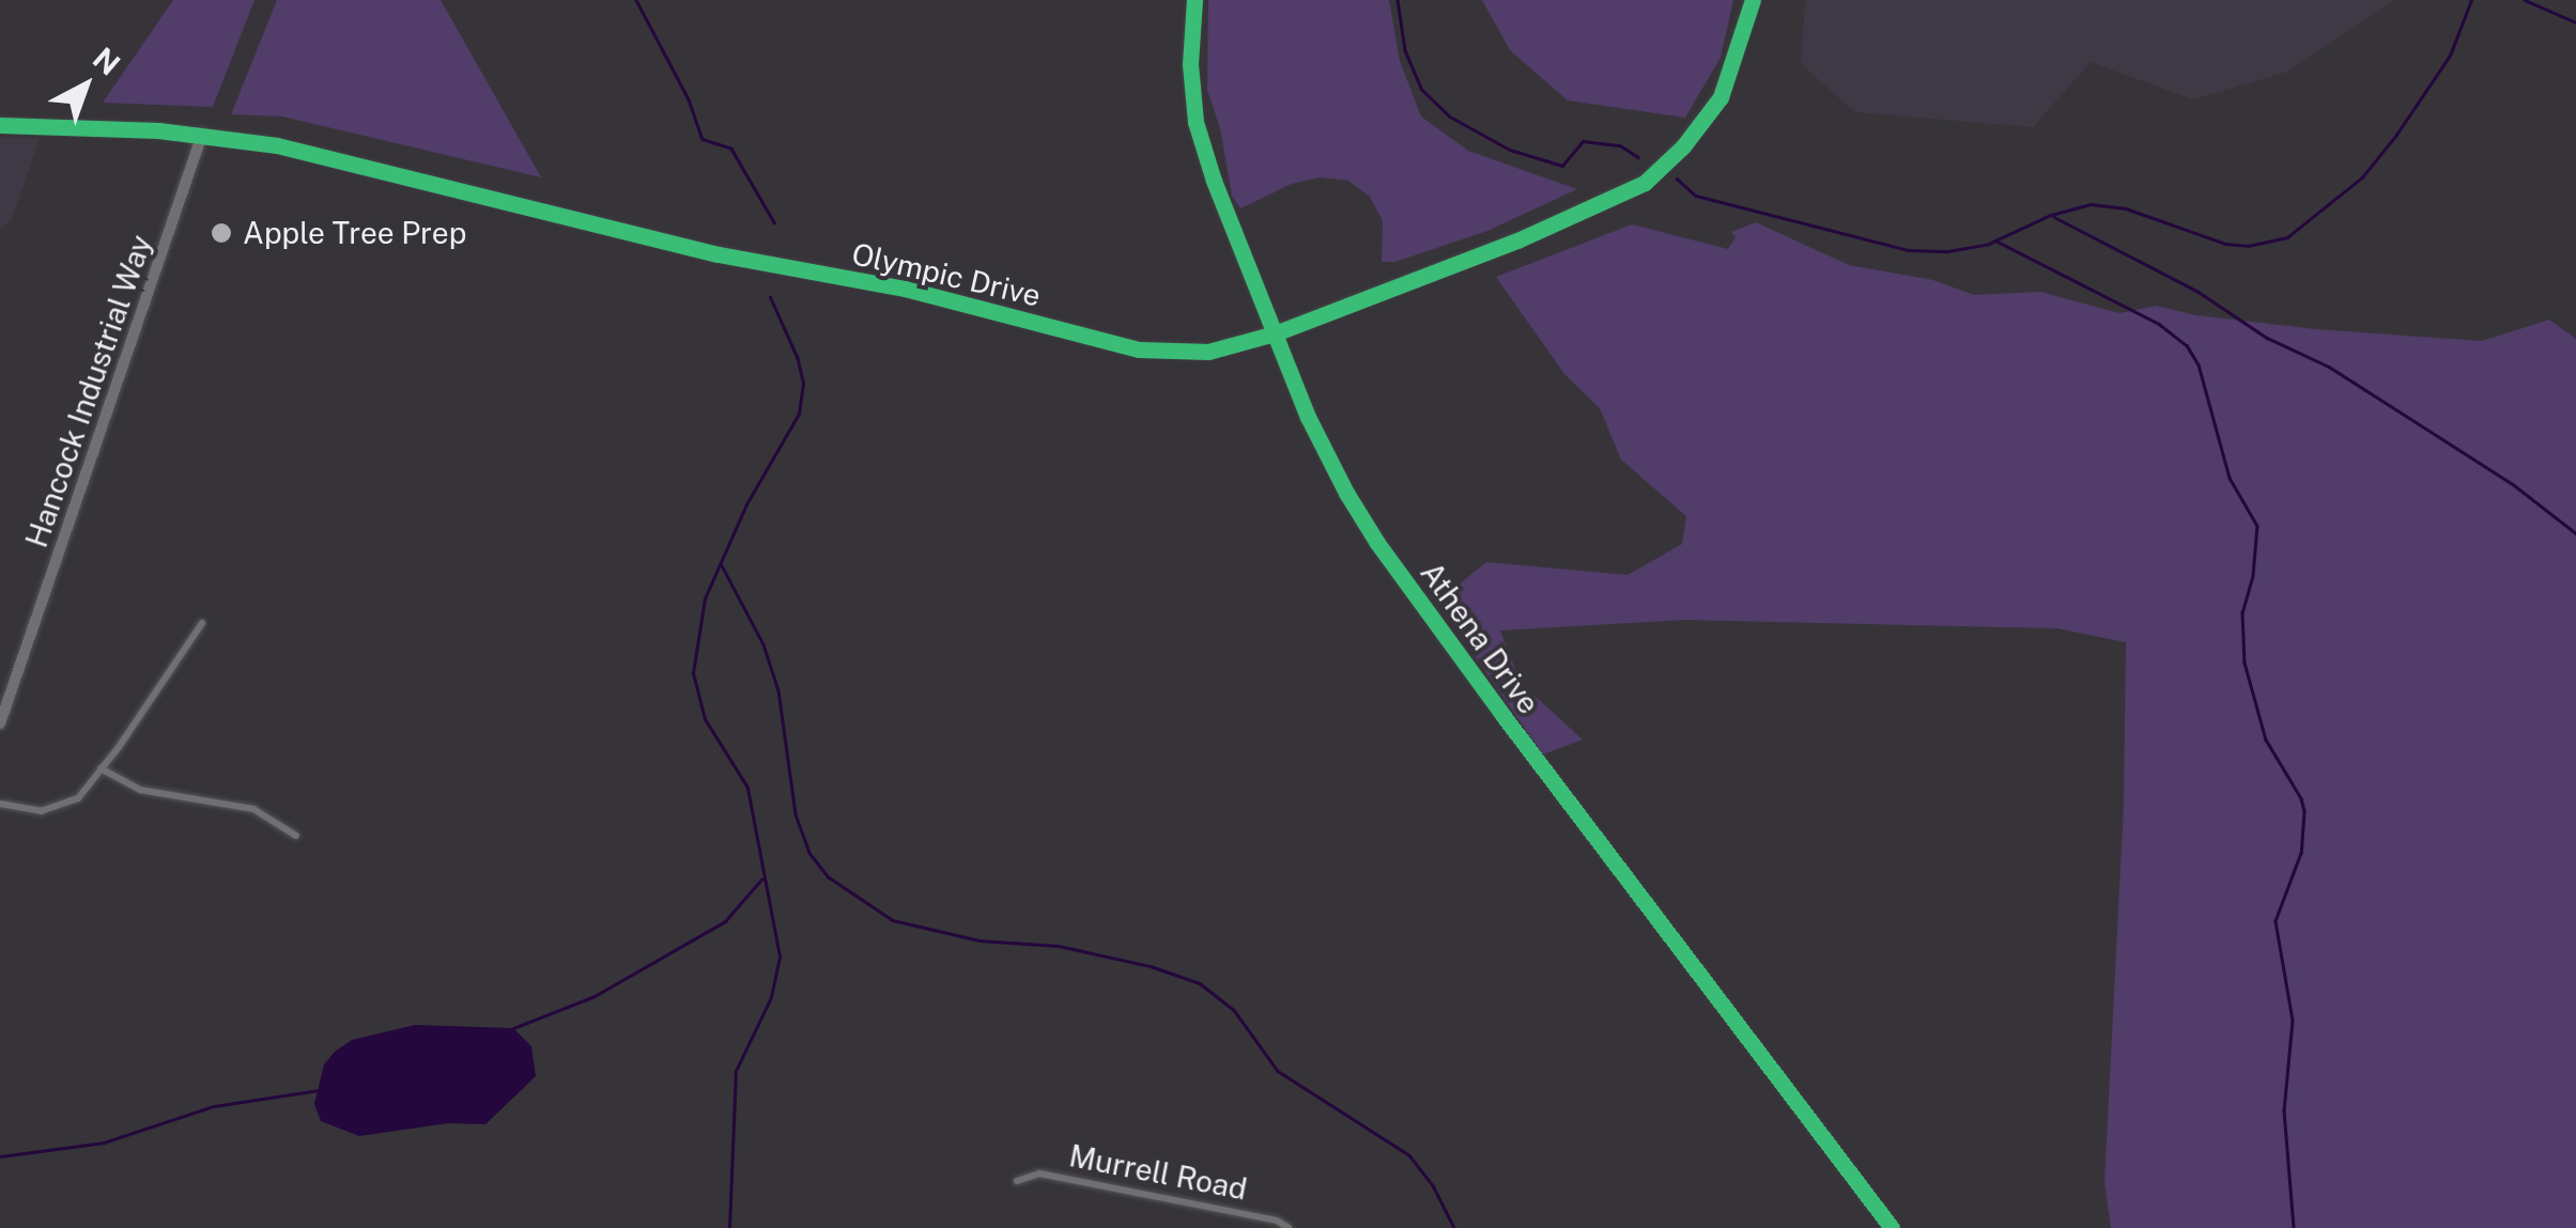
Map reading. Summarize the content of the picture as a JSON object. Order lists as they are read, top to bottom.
{
  "streets": {
    "street": [
      "Olympic Drive",
      "Hancock Industrial Way",
      "Athena Drive",
      "Murrell Road"
    ]
  },
  "crossings": [
    ["Olympic Drive", "Hancock Industrial Way"],
    ["Olympic Drive", "Athena Drive"]
  ],
  "places": ["Apple Tree Prep"],
  "north": "top right"
}
